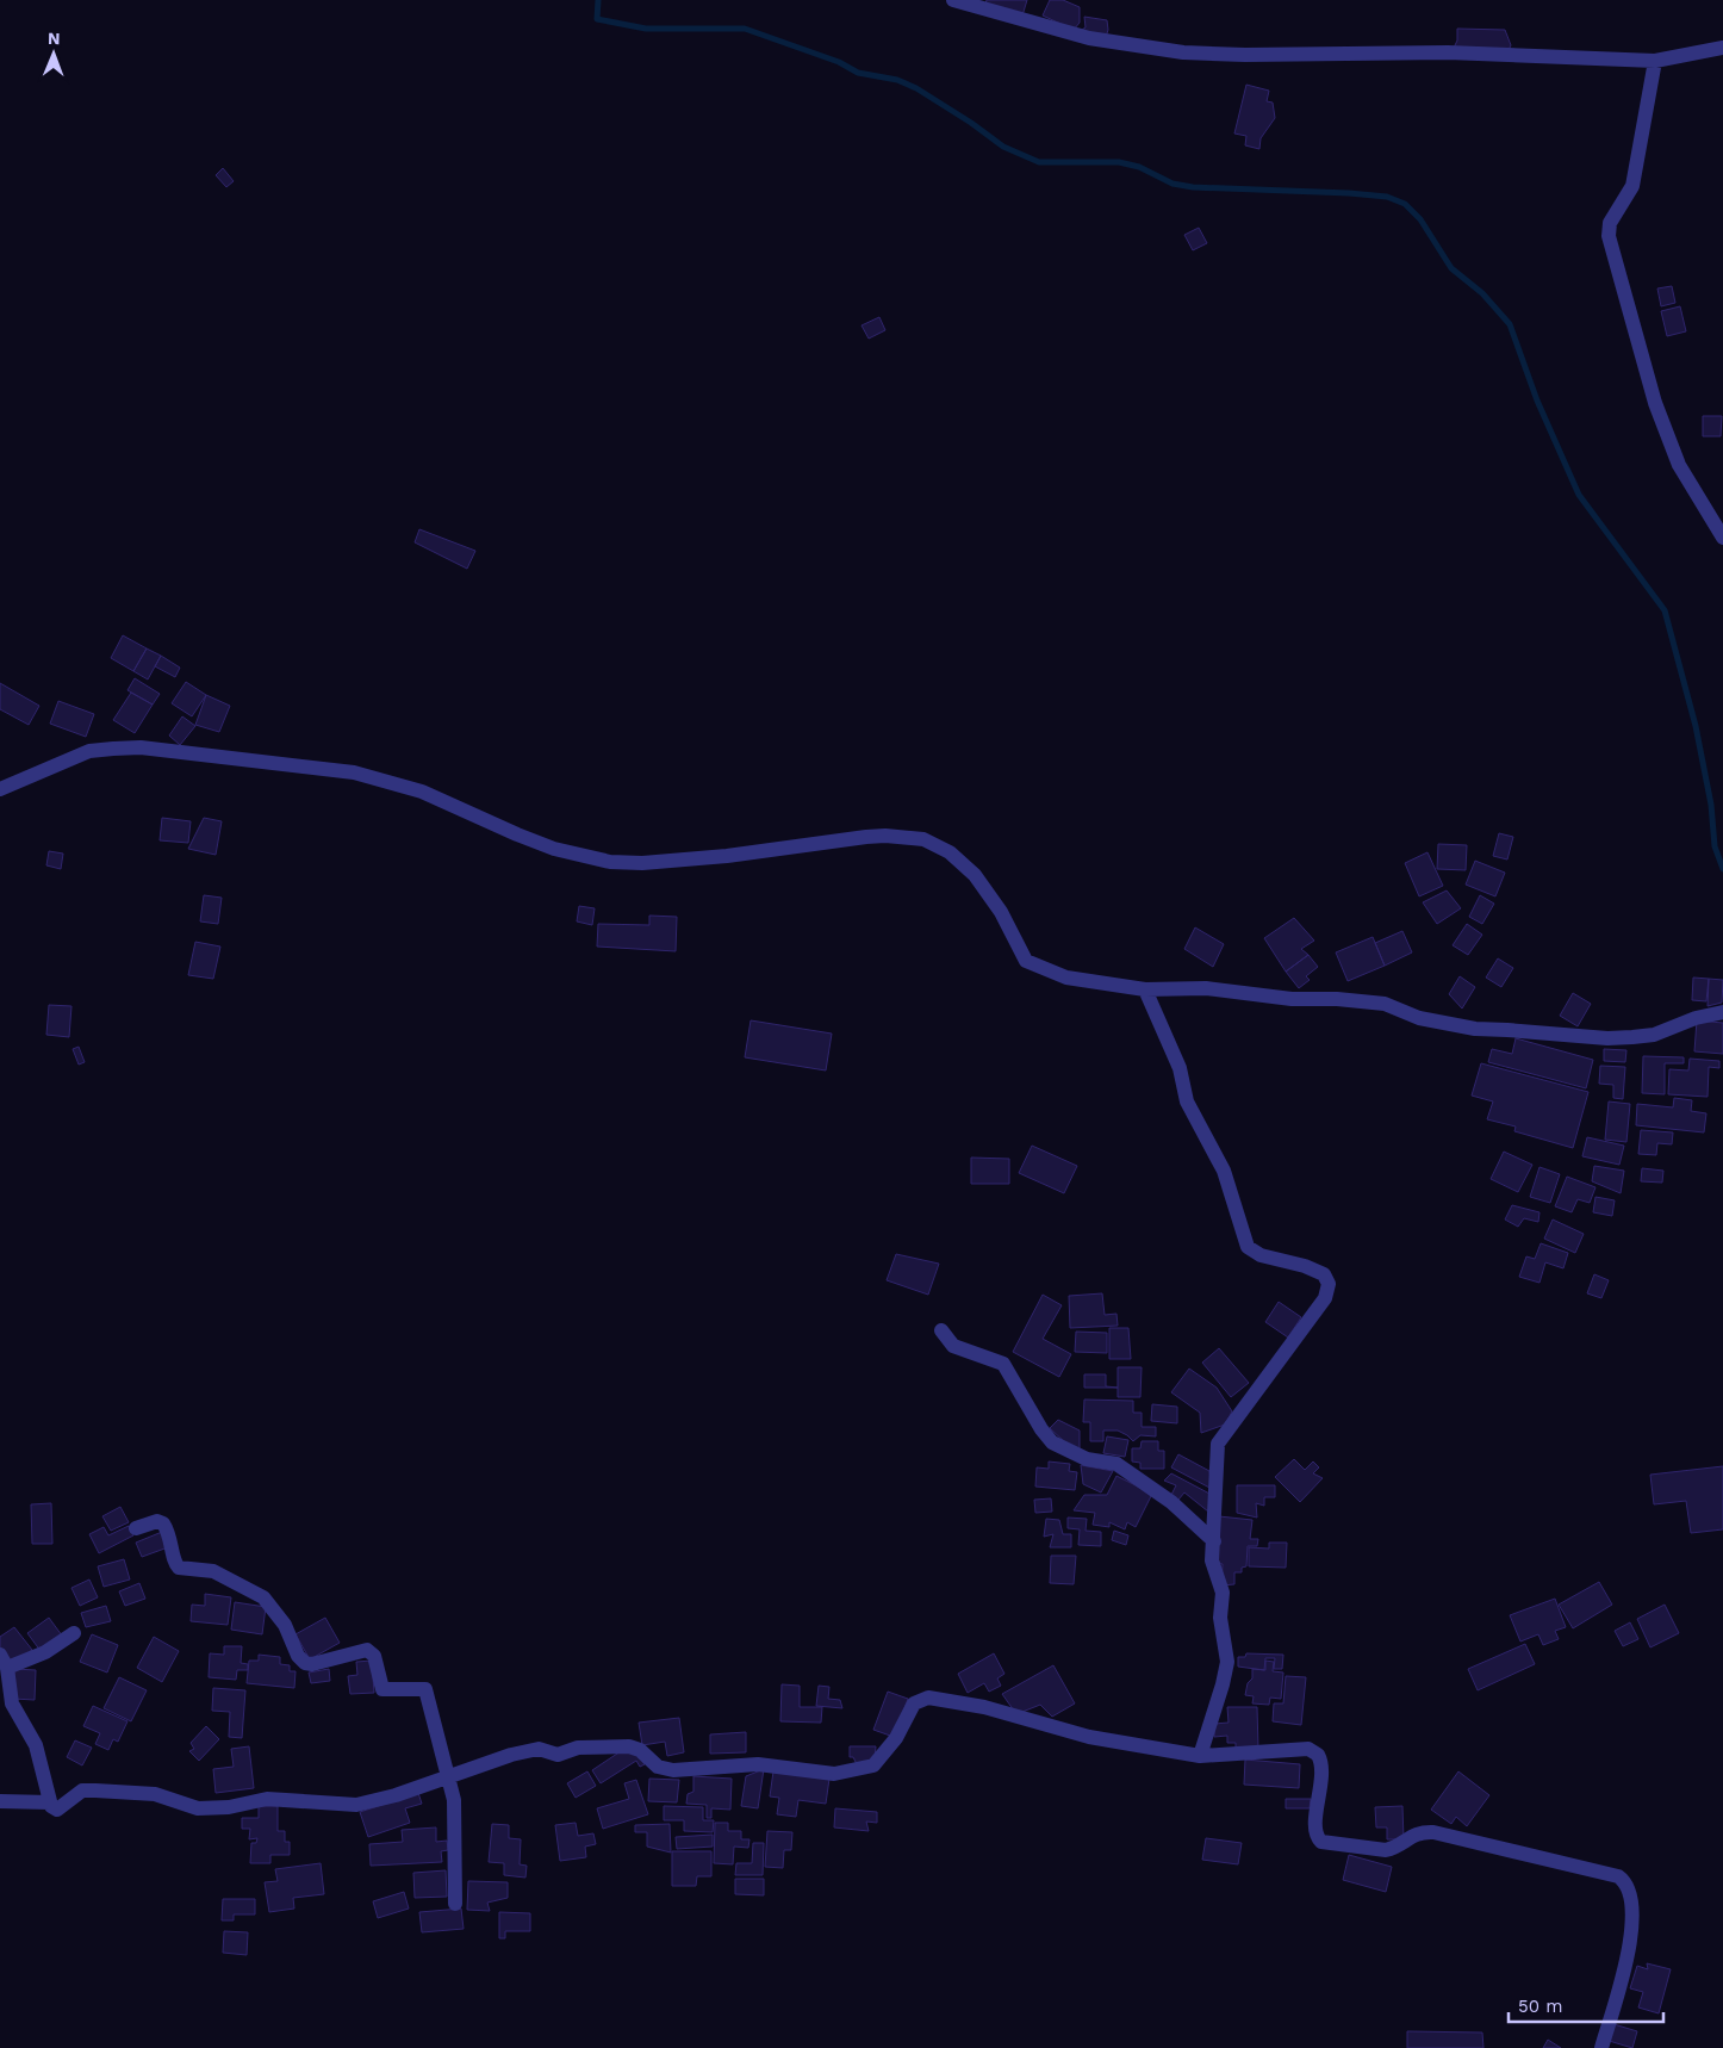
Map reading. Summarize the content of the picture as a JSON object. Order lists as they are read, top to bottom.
{
  "scale_bar": "50 m",
  "north": "top"
}
